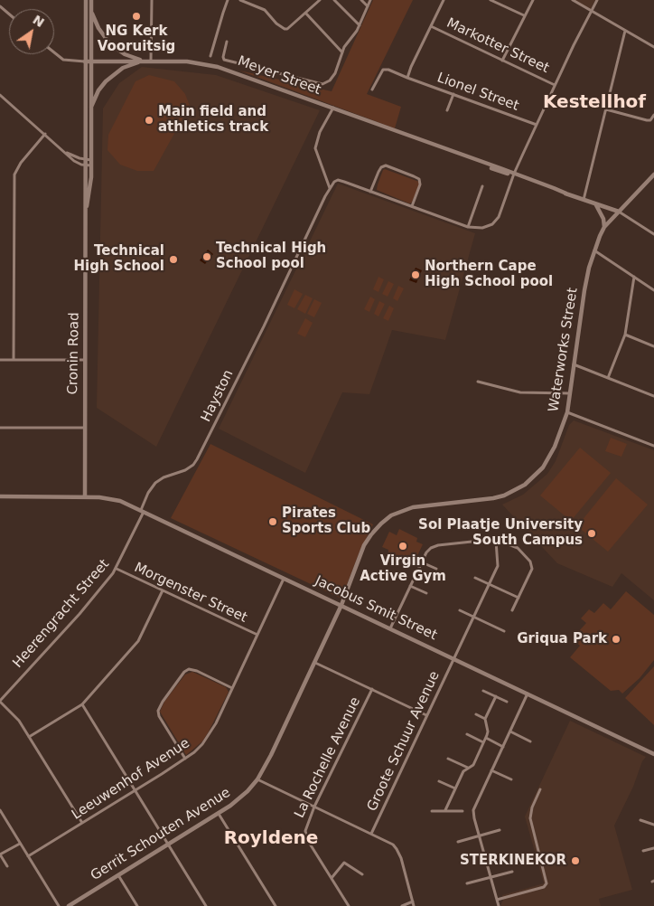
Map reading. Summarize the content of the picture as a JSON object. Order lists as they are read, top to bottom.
{
  "streets": {
    "street": [
      "Markotter Street",
      "Meyer Street",
      "Lionel Street",
      "Waterworks Street",
      "Cronin Road",
      "Hayston",
      "Morgenster Street",
      "Jacobus Smit Street",
      "Heerengracht Street",
      "Groote Schuur Avenue",
      "La Rochelle Avenue",
      "Leeuwenhof Avenue",
      "Gerrit Schouten Avenue"
    ]
  },
  "crossings": [
    ["Meyer Street", "Waterworks Street"],
    ["Meyer Street", "Cronin Road"],
    ["Waterworks Street", "Jacobus Smit Street"],
    ["Waterworks Street", "Gerrit Schouten Avenue"],
    ["Cronin Road", "Jacobus Smit Street"],
    ["Hayston", "Jacobus Smit Street"],
    ["Hayston", "Heerengracht Street"],
    ["Morgenster Street", "Heerengracht Street"],
    ["Morgenster Street", "Leeuwenhof Avenue"],
    ["Jacobus Smit Street", "Heerengracht Street"],
    ["Jacobus Smit Street", "Groote Schuur Avenue"],
    ["Jacobus Smit Street", "Leeuwenhof Avenue"],
    ["Jacobus Smit Street", "Gerrit Schouten Avenue"]
  ],
  "districts": ["Kestellhof", "Royldene"],
  "places": [
    "NG Kerk Vooruitsig",
    "Main field and athletics track",
    "Technical High School pool",
    "Technical High School",
    "Northern Cape High School pool",
    "Pirates Sports Club",
    "Sol Plaatje University South Campus",
    "Virgin Active Gym",
    "Griqua Park",
    "STERKINEKOR"
  ],
  "north": "top right"
}
